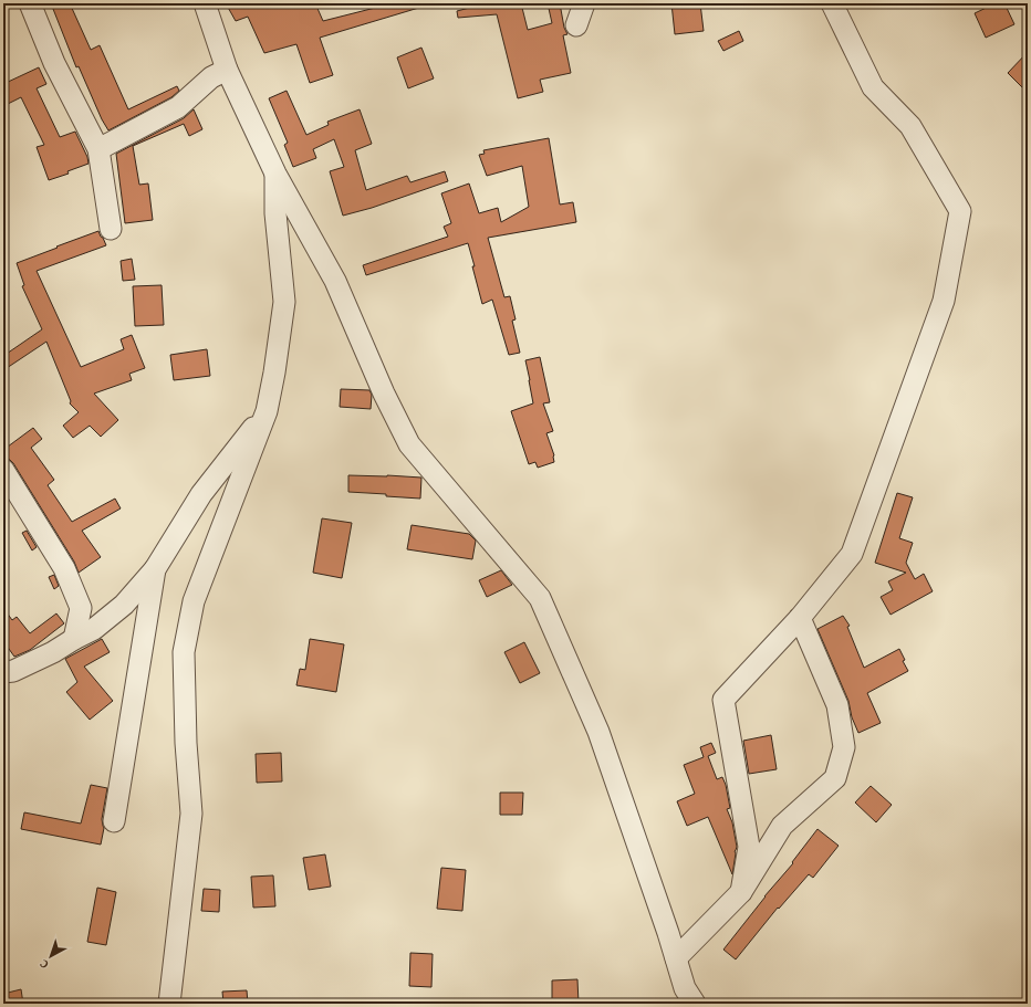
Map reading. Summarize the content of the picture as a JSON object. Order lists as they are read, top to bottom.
{
  "north": "bottom left"
}
